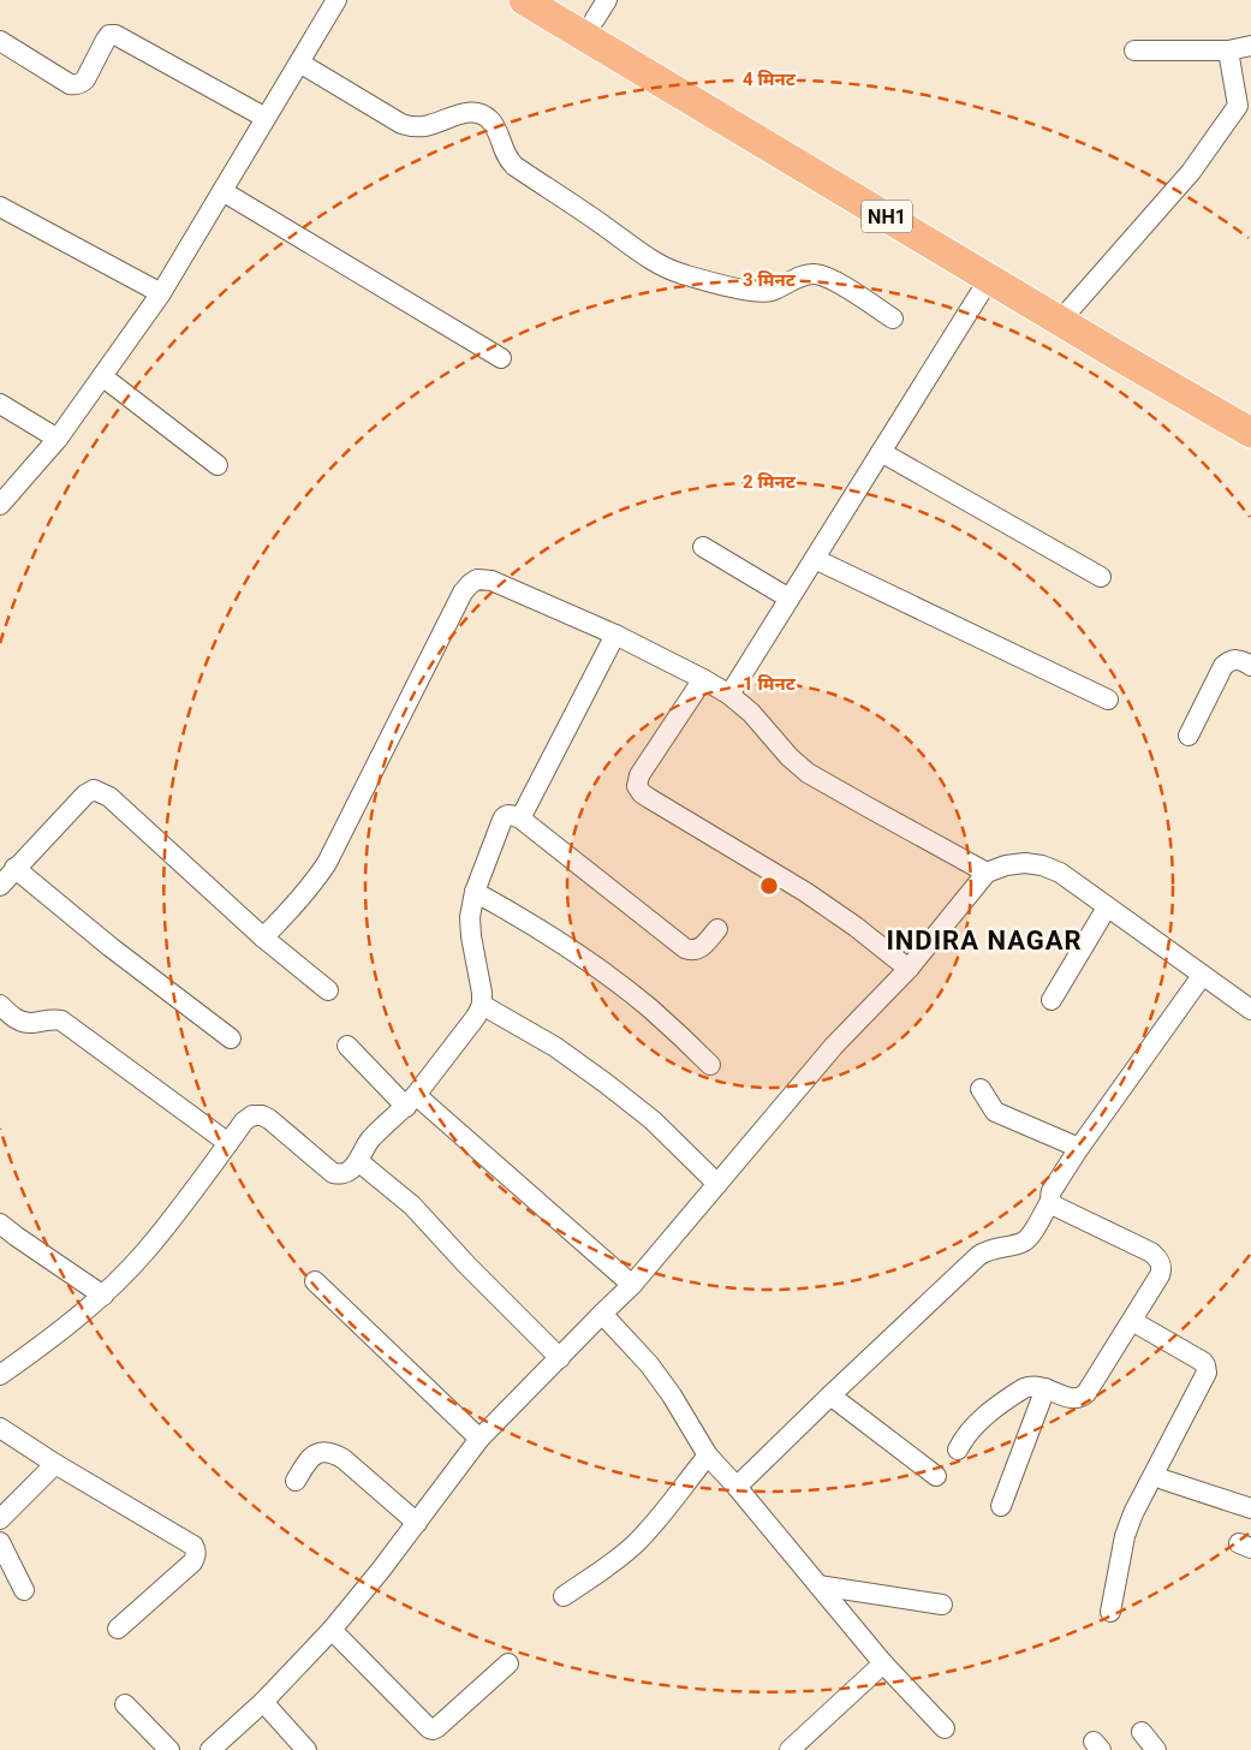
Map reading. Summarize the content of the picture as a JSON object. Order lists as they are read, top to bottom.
{
  "streets": {
    "highway": ["NH1"]
  },
  "districts": ["INDIRA NAGAR"],
  "rings": [
    "4 मिनट",
    "3 मिनट",
    "2 मिनट",
    "1 मिनट"
  ]
}
